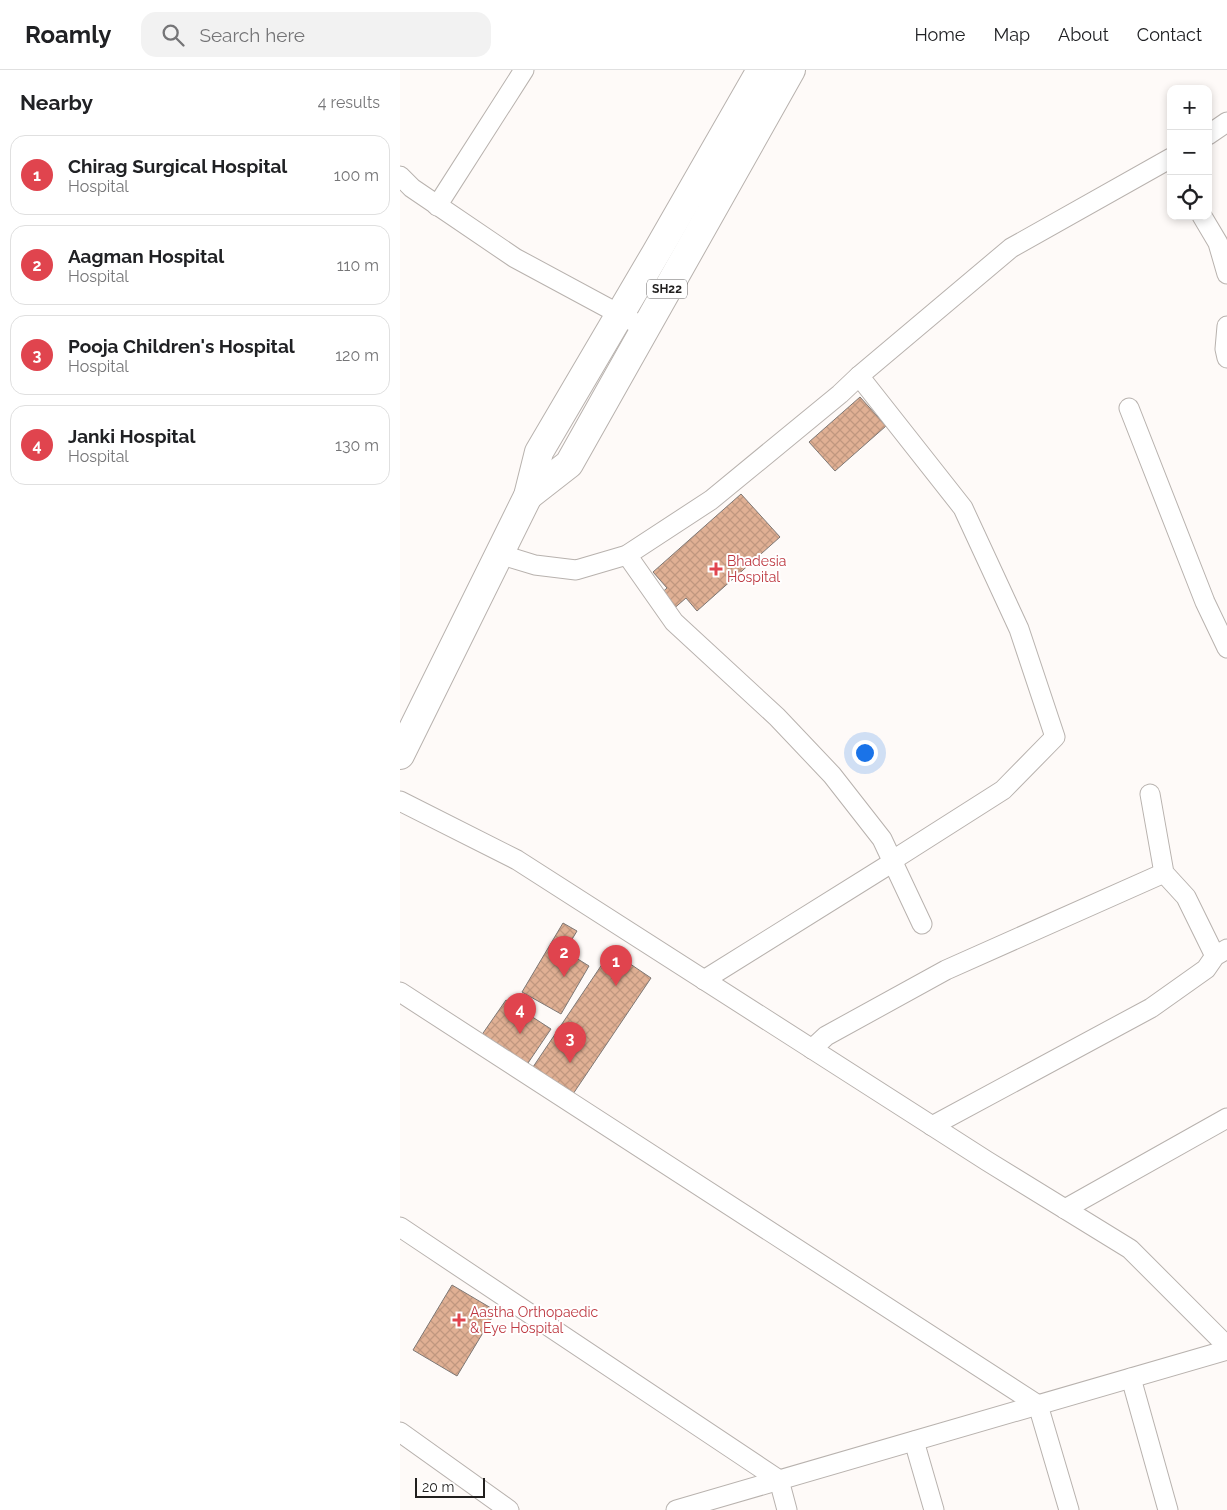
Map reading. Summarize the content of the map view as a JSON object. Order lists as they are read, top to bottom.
{
  "streets": {
    "main road": ["SH22"]
  },
  "places": {
    "health": ["Bhadesia Hospital", "Aastha Orthopaedic & Eye Hospital"]
  },
  "scale_bar": "20 m",
  "page": {
    "header": "Roamly",
    "search": "Search here",
    "nav": [
      "Home",
      "Map",
      "About",
      "Contact"
    ],
    "heading": ["Nearby", "4 results"],
    "map_buttons": ["+", "−"],
    "list": [
      {
        "mark": "1",
        "name": "Chirag Surgical Hospital",
        "note": "Hospital",
        "value": "100 m"
      },
      {
        "mark": "2",
        "name": "Aagman Hospital",
        "note": "Hospital",
        "value": "110 m"
      },
      {
        "mark": "3",
        "name": "Pooja Children's Hospital",
        "note": "Hospital",
        "value": "120 m"
      },
      {
        "mark": "4",
        "name": "Janki Hospital",
        "note": "Hospital",
        "value": "130 m"
      }
    ],
    "pins": [
      "2",
      "1",
      "4",
      "3"
    ],
    "scale": "20 m"
  }
}
